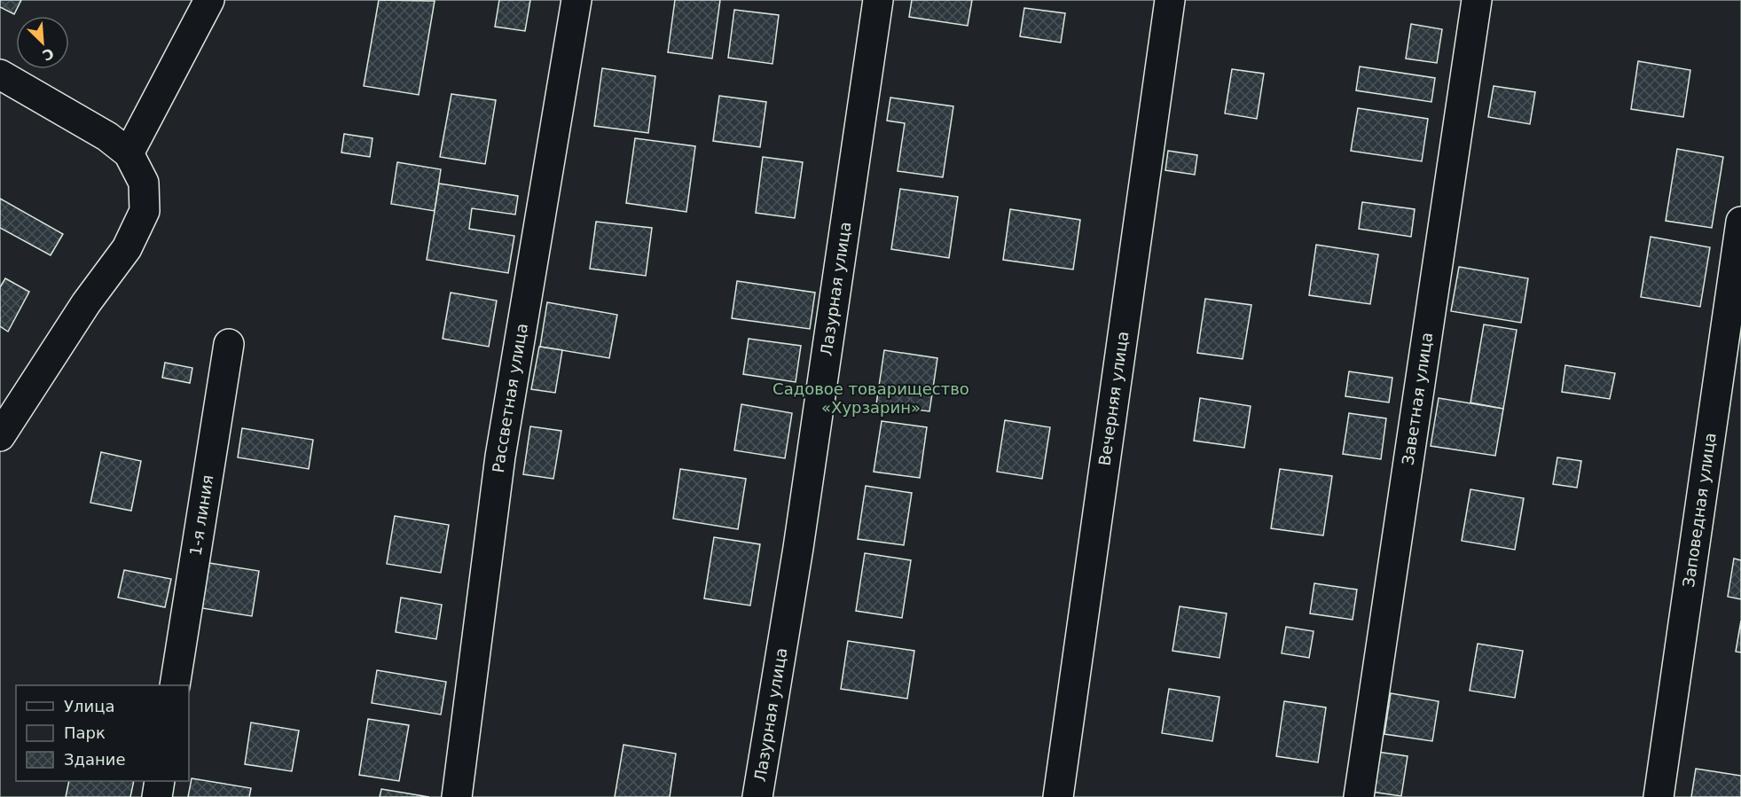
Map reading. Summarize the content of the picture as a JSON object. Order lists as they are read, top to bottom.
{
  "streets": {
    "street": [
      "Лазурная улица",
      "Рассветная улица",
      "Вечерняя улица",
      "Заветная улица",
      "Заповедная улица",
      "1-я линия"
    ]
  },
  "parks": ["Садовое товарищество «Хурзарин»"],
  "legend": ["Улица", "Парк", "Здание"],
  "north": "bottom right"
}
